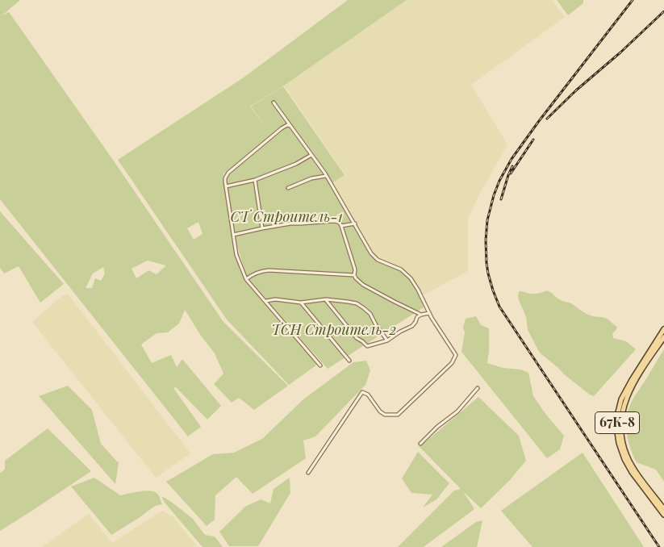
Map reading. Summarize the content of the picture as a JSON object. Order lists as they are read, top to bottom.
{
  "streets": {
    "main road": ["67К-8"]
  },
  "parks": ["СТ Строитель-1", "ТСН Строитель-2"]
}
